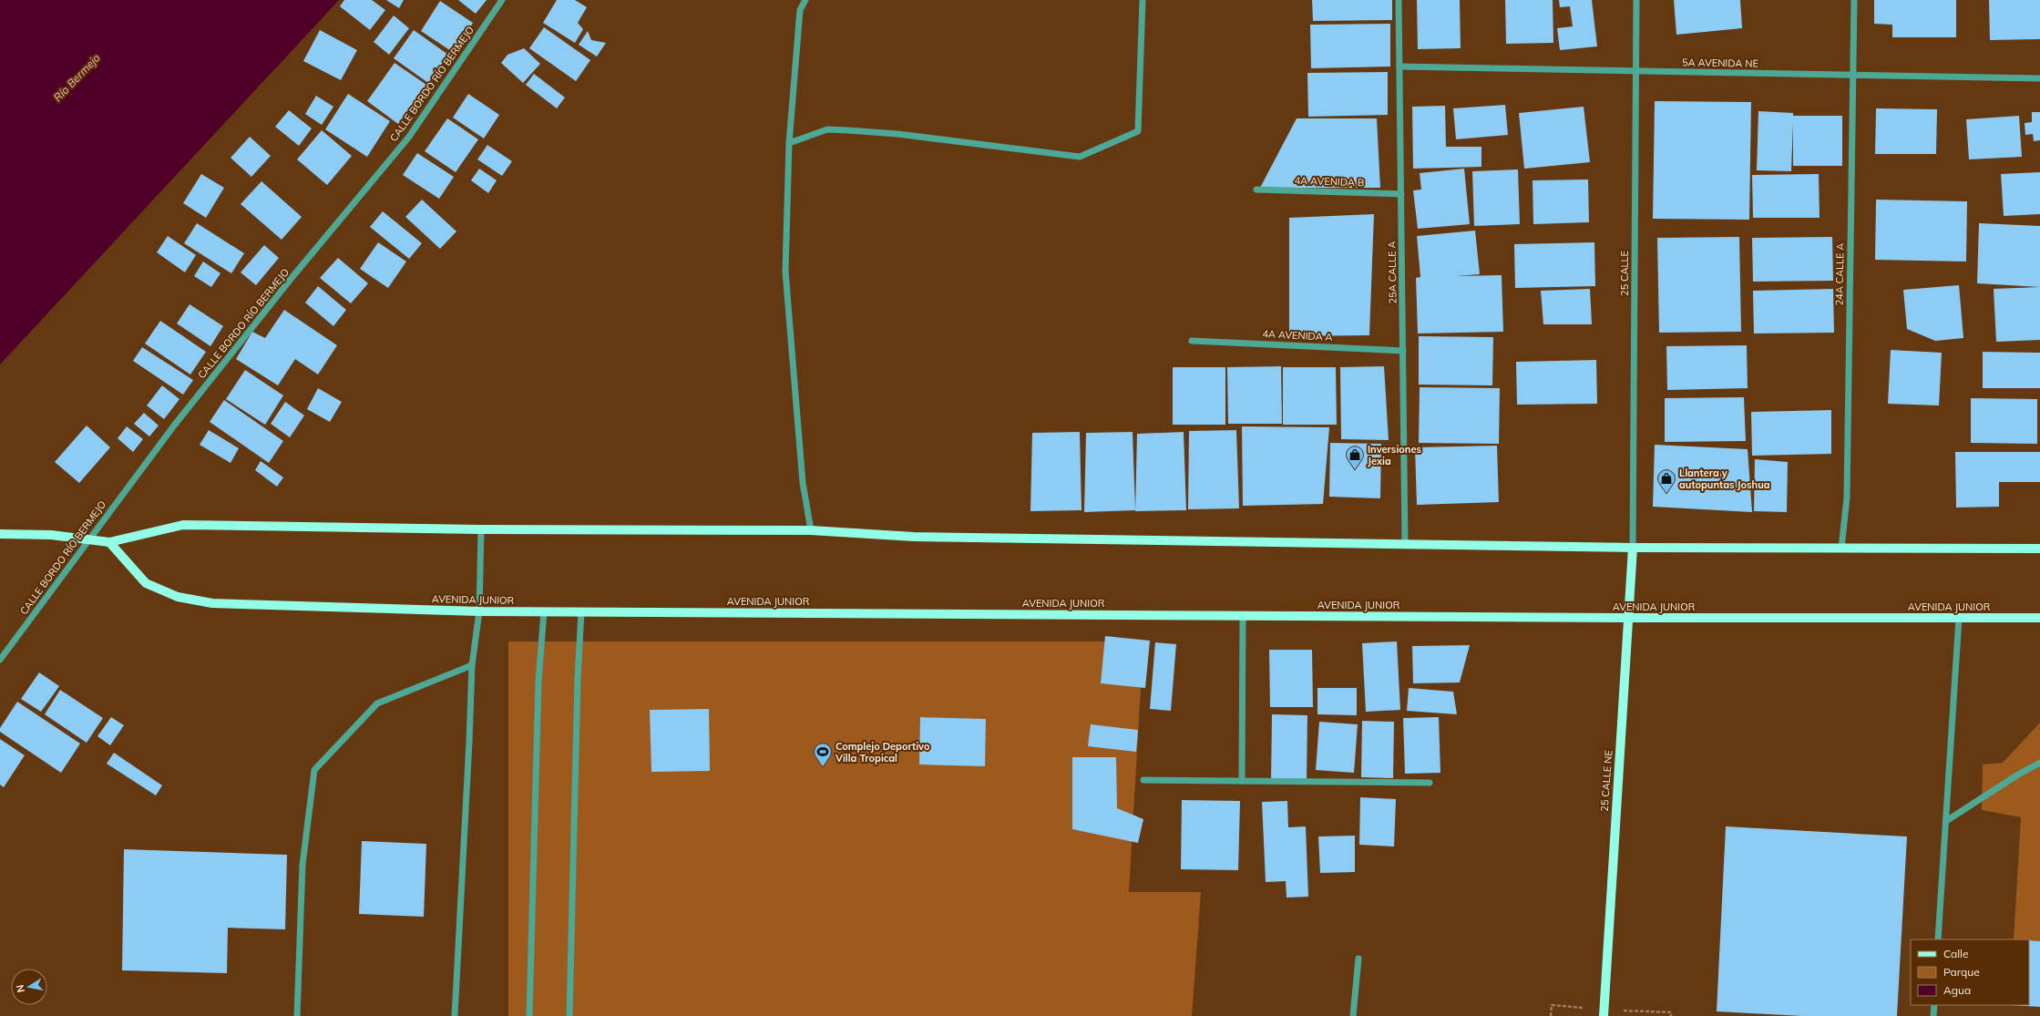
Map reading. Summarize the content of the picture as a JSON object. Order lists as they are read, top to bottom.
{
  "streets": {
    "main road": ["AVENIDA JUNIOR", "25 CALLE NE"],
    "street": [
      "5A AVENIDA NE",
      "CALLE BORDO RÍO BERMEJO",
      "4A AVENIDA B",
      "25A CALLE A",
      "25 CALLE",
      "24A CALLE A",
      "4A AVENIDA A"
    ]
  },
  "crossings": [
    ["5A AVENIDA NE", "25A CALLE A"],
    ["5A AVENIDA NE", "25 CALLE"],
    ["5A AVENIDA NE", "24A CALLE A"],
    ["4A AVENIDA B", "25A CALLE A"],
    ["25A CALLE A", "4A AVENIDA A"],
    ["25 CALLE", "25 CALLE NE"],
    ["AVENIDA JUNIOR", "25 CALLE NE"]
  ],
  "water": ["Río Bermejo"],
  "places": {
    "shop": ["Inversiones Jexia", "Llantera y autopuntas Joshua"],
    "sports": ["Complejo Deportivo Villa Tropical"]
  },
  "legend": ["Calle", "Parque", "Agua"],
  "north": "left"
}
